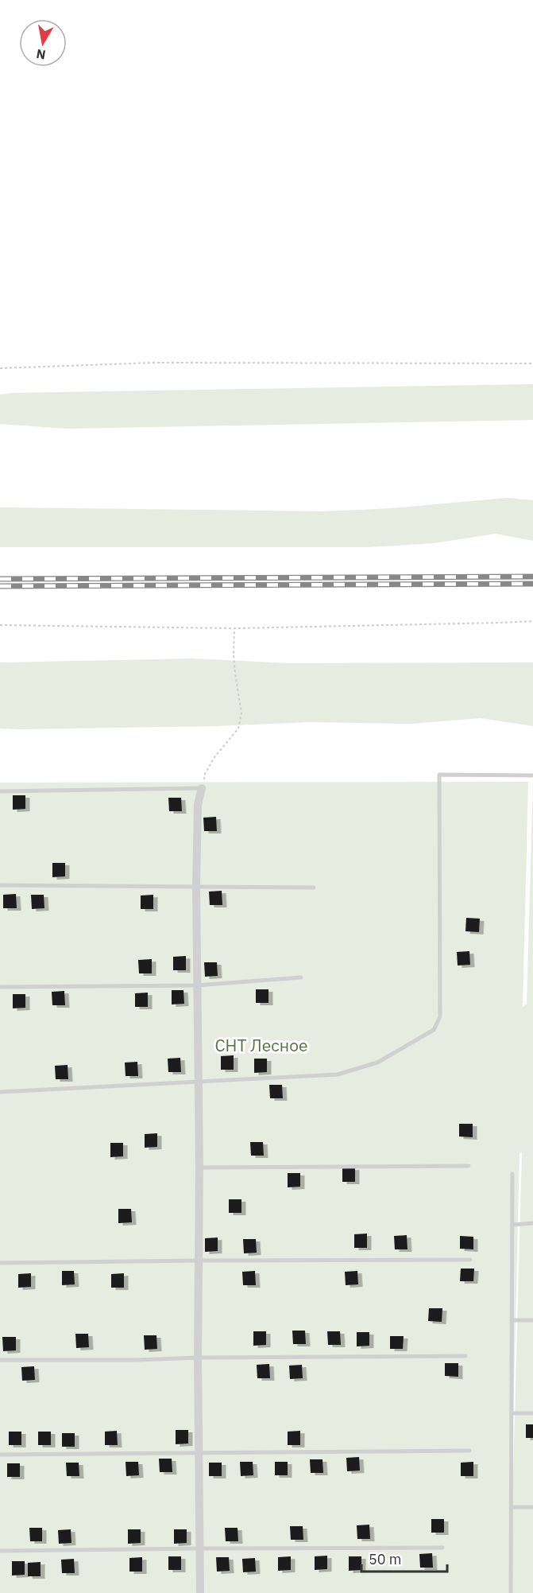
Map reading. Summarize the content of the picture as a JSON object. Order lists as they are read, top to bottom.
{
  "parks": ["СНТ Лесное"],
  "scale_bar": "50 m",
  "north": "bottom"
}
